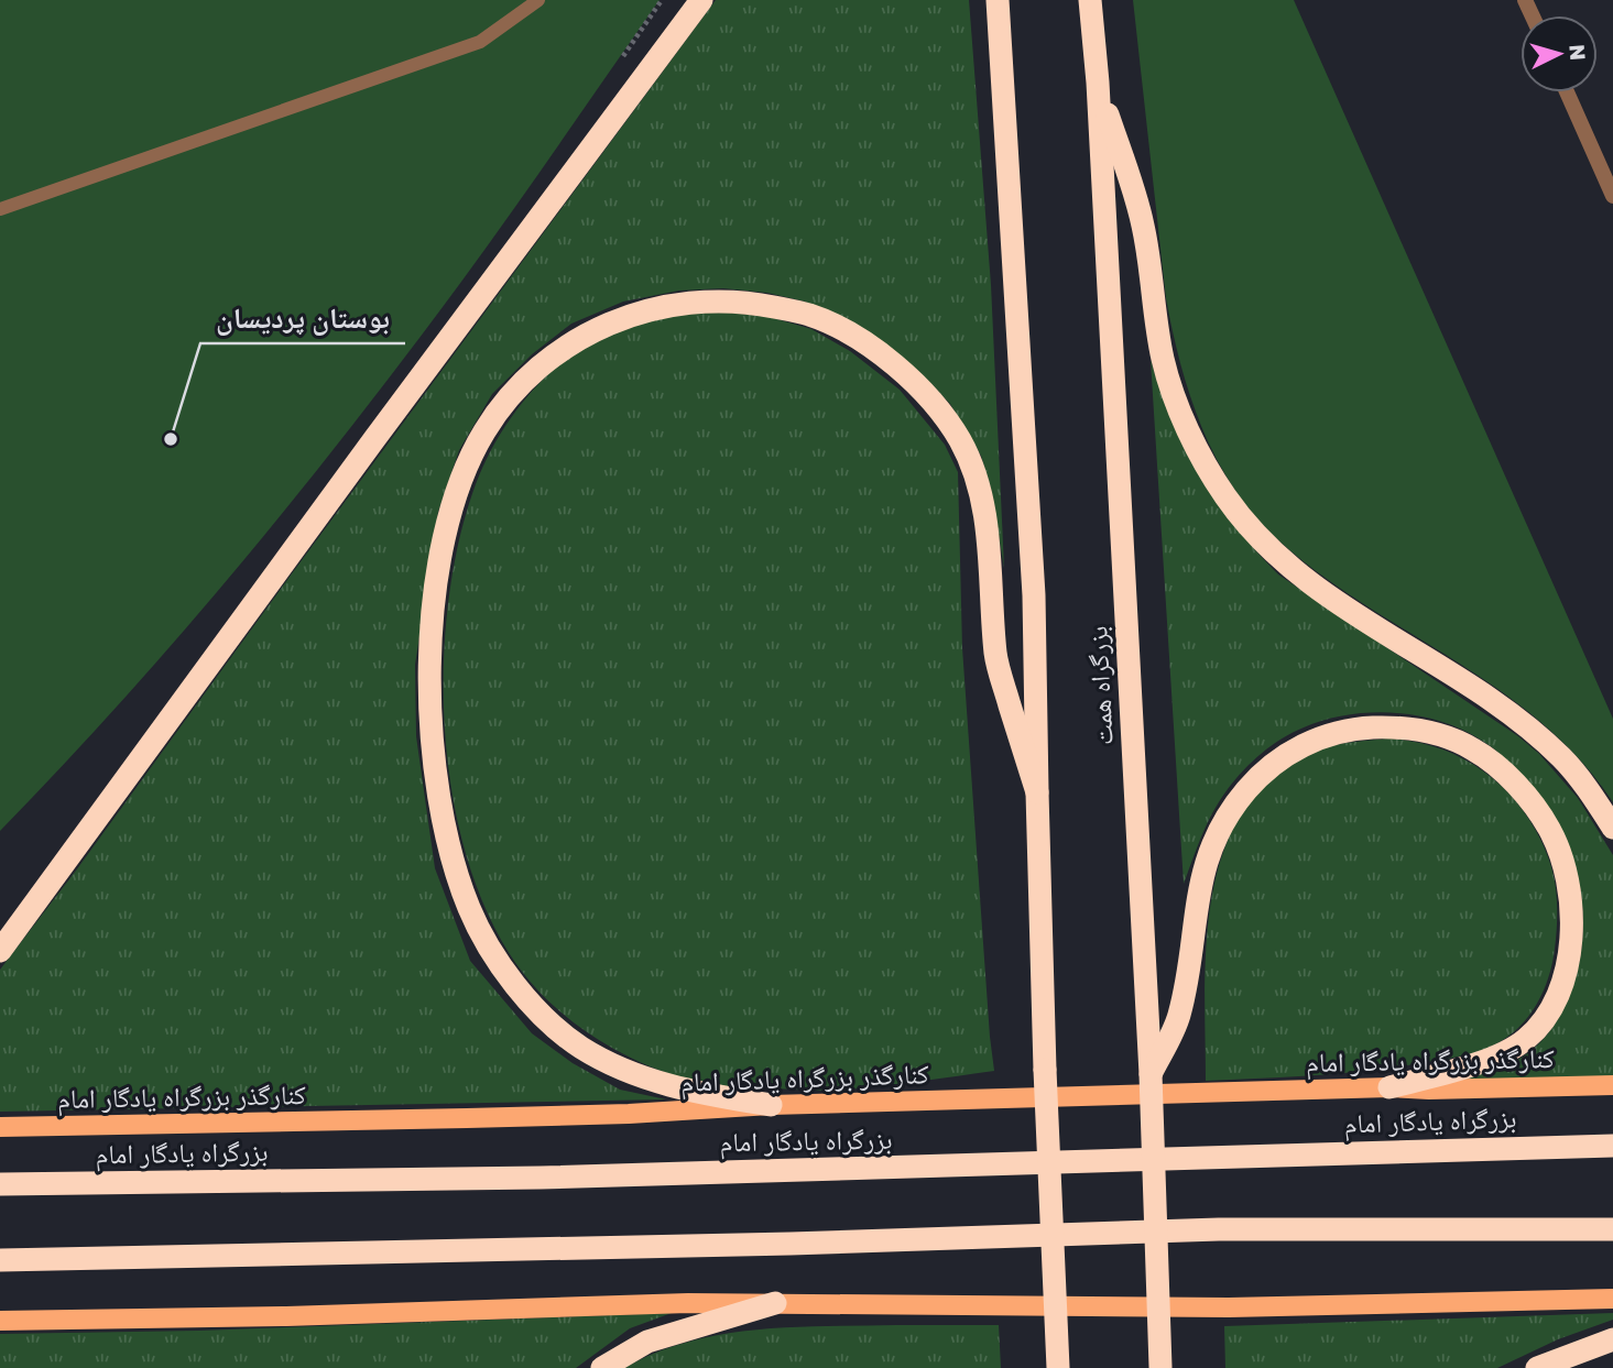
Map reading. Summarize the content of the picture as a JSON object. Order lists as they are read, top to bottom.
{
  "streets": {
    "highway": ["بزرگراه همت", "بزرگراه یادگار امام"],
    "main road": ["کنارگذر بزرگراه یادگار امام"]
  },
  "places": ["بوستان پردیسان"],
  "north": "right"
}
